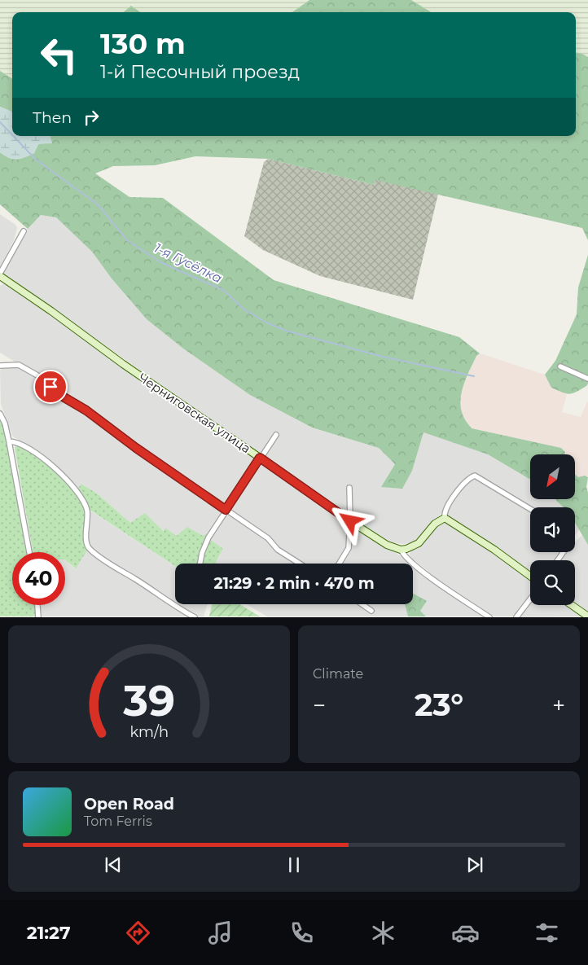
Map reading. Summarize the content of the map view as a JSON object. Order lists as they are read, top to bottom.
{
  "streets": {
    "street": ["Черниговская улица"]
  },
  "water": ["1-я Гусёлка"],
  "north": "bottom left",
  "page": {
    "turn": ["130 m", "1-й Песочный проезд"],
    "then": "Then",
    "limit": "40",
    "trip": "21:29 · 2 min · 470 m",
    "tile": "Climate",
    "heat": ["−", "23°", "+"],
    "song": ["Open Road", "Tom Ferris"],
    "tabs": "21:27",
    "gauge": ["39", "km/h"]
  }
}
